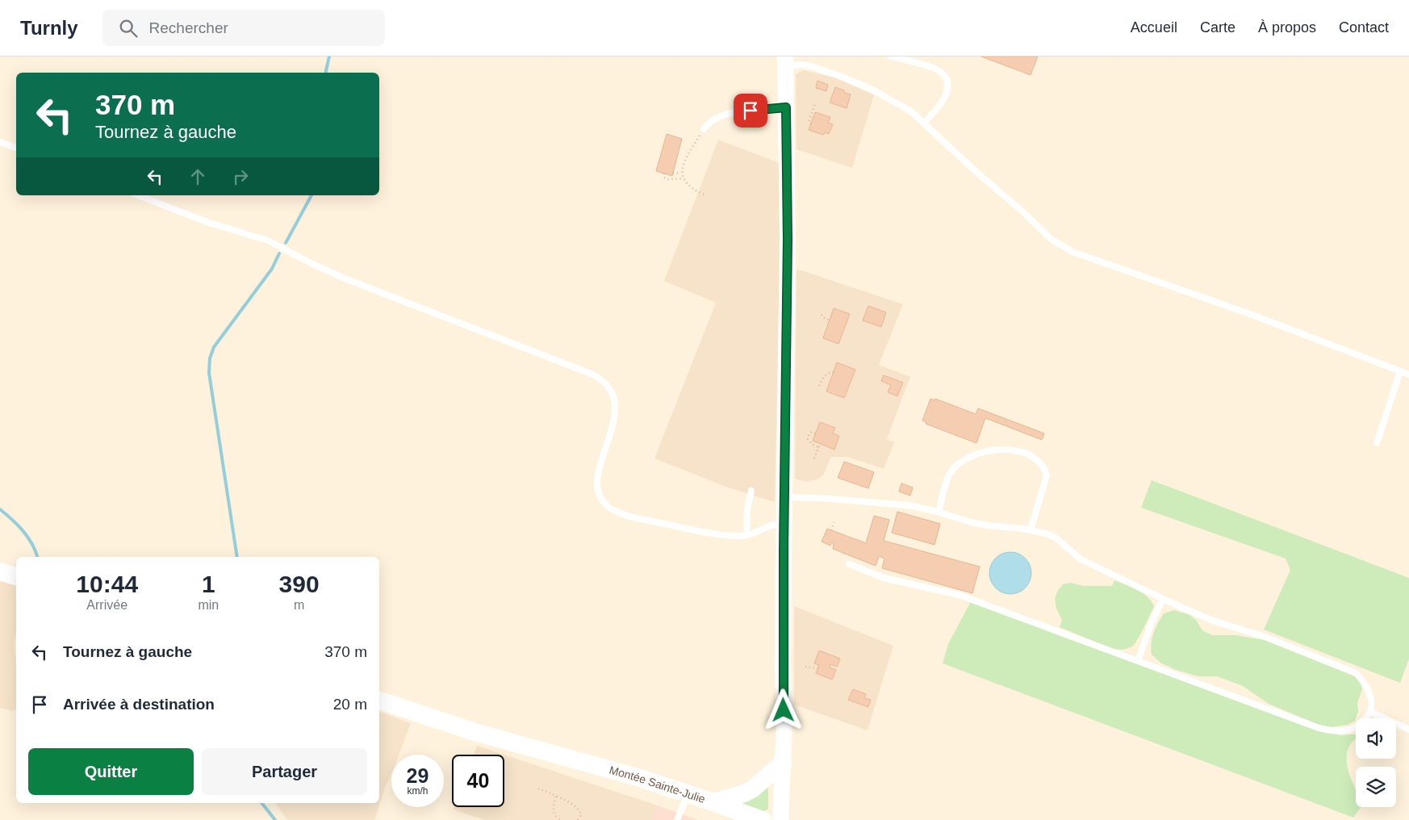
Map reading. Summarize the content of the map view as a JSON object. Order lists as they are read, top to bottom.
{
  "streets": {
    "main road": ["Montée Sainte-Julie"]
  },
  "page": {
    "header": "Turnly",
    "search": "Rechercher",
    "nav": [
      "Accueil",
      "Carte",
      "À propos",
      "Contact"
    ],
    "turn": ["370 m", "Tournez à gauche"],
    "eta": [
      "10:44",
      "Arrivée",
      "1",
      "min",
      "390",
      "m"
    ],
    "list": [
      {
        "name": "Tournez à gauche",
        "value": "370 m"
      },
      {
        "name": "Arrivée à destination",
        "value": "20 m"
      }
    ],
    "buttons": ["Quitter", "Partager"],
    "speed": "29 km/h",
    "limit": "40"
  }
}
